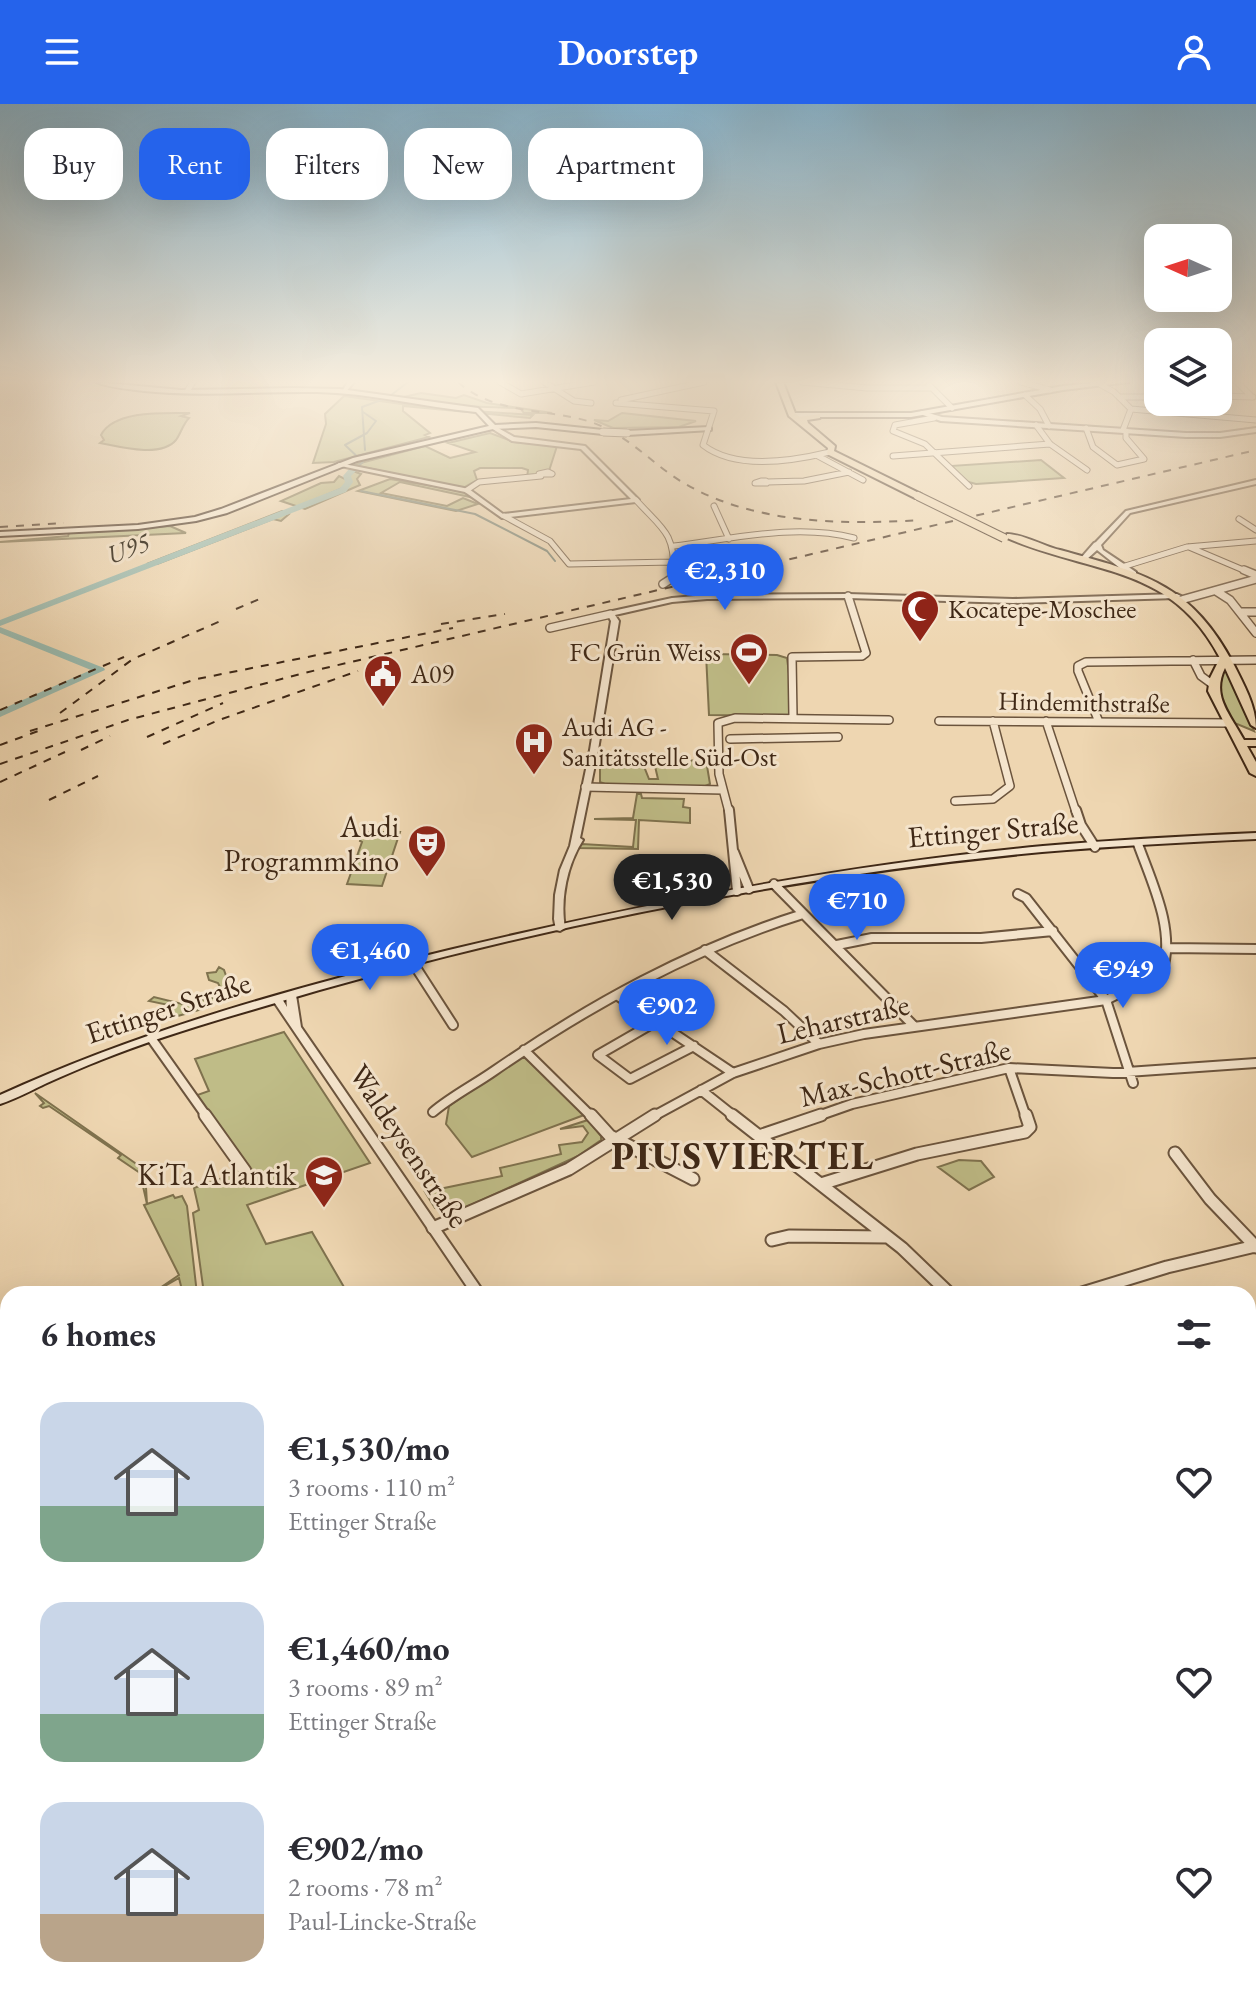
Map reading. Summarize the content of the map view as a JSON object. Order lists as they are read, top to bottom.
{
  "streets": {
    "main road": ["Ettinger Straße"],
    "street": [
      "Hindemithstraße",
      "Leharstraße",
      "Max-Schott-Straße",
      "Waldeysenstraße"
    ]
  },
  "crossings": [
    ["Ettinger Straße", "Waldeysenstraße"],
    ["Leharstraße", "Waldeysenstraße"]
  ],
  "districts": ["PIUSVIERTEL"],
  "water": ["U95"],
  "places": {
    "mosque": ["Kocatepe-Moschee"],
    "sports": ["FC Grün Weiss"],
    "public building": ["A09"],
    "hospital": ["Audi AG - Sanitätsstelle Süd-Ost"],
    "theatre": ["Audi Programmkino"],
    "school or university": ["KiTa Atlantik"]
  },
  "north": "left",
  "page": {
    "header": "Doorstep",
    "chip": [
      "Buy",
      "Rent",
      "Filters",
      "New",
      "Apartment"
    ],
    "price": [
      "€2,310",
      "€1,530",
      "€710",
      "€1,460",
      "€949",
      "€902"
    ],
    "heading": "6 homes",
    "list": [
      {
        "name": "€1,530/mo",
        "note": "3 rooms · 110 m² · Ettinger Straße"
      },
      {
        "name": "€1,460/mo",
        "note": "3 rooms · 89 m² · Ettinger Straße"
      },
      {
        "name": "€902/mo",
        "note": "2 rooms · 78 m² · Paul-Lincke-Straße"
      }
    ]
  }
}
